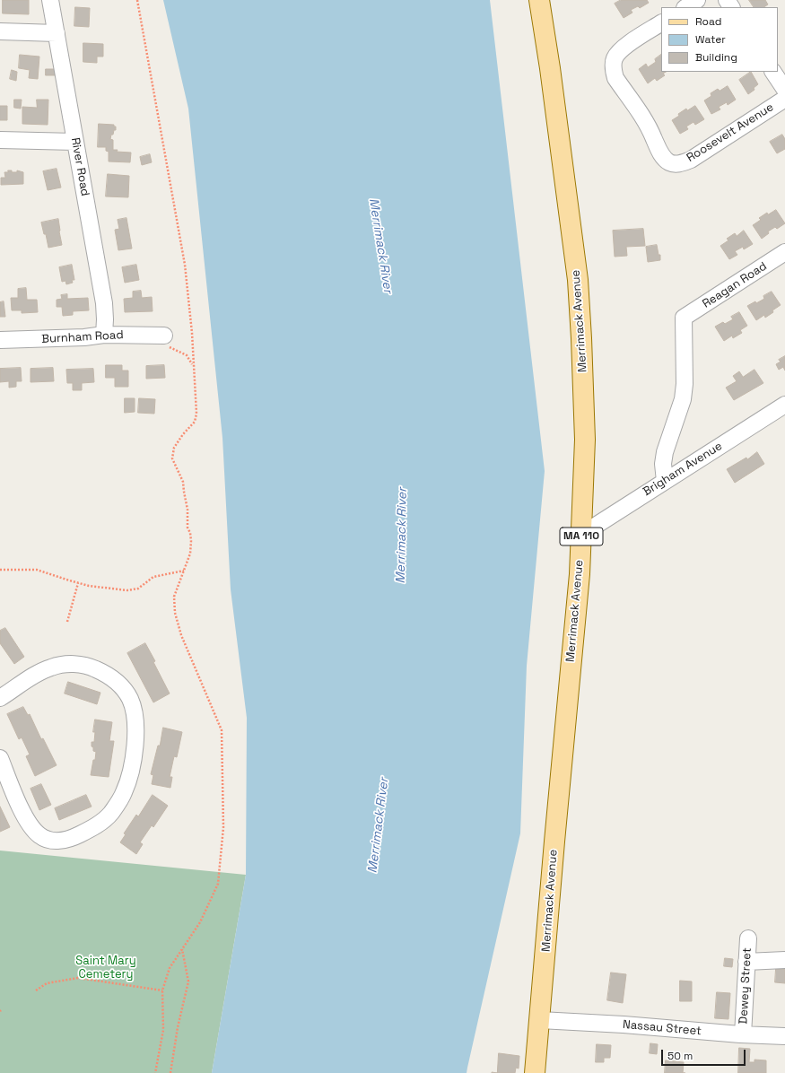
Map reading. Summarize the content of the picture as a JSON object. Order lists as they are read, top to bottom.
{
  "streets": {
    "main road": ["Merrimack Avenue", "MA 110"],
    "street": [
      "Roosevelt Avenue",
      "River Road",
      "Reagan Road",
      "Burnham Road",
      "Brigham Avenue",
      "Dewey Street",
      "Nassau Street"
    ]
  },
  "crossings": [
    ["River Road", "Burnham Road"],
    ["Reagan Road", "Brigham Avenue"],
    ["Merrimack Avenue", "Brigham Avenue"],
    ["Merrimack Avenue", "Nassau Street"],
    ["Dewey Street", "Nassau Street"]
  ],
  "water": ["Merrimack River"],
  "parks": ["Saint Mary Cemetery"],
  "legend": ["Road", "Water", "Building"],
  "scale_bar": "50 m"
}
